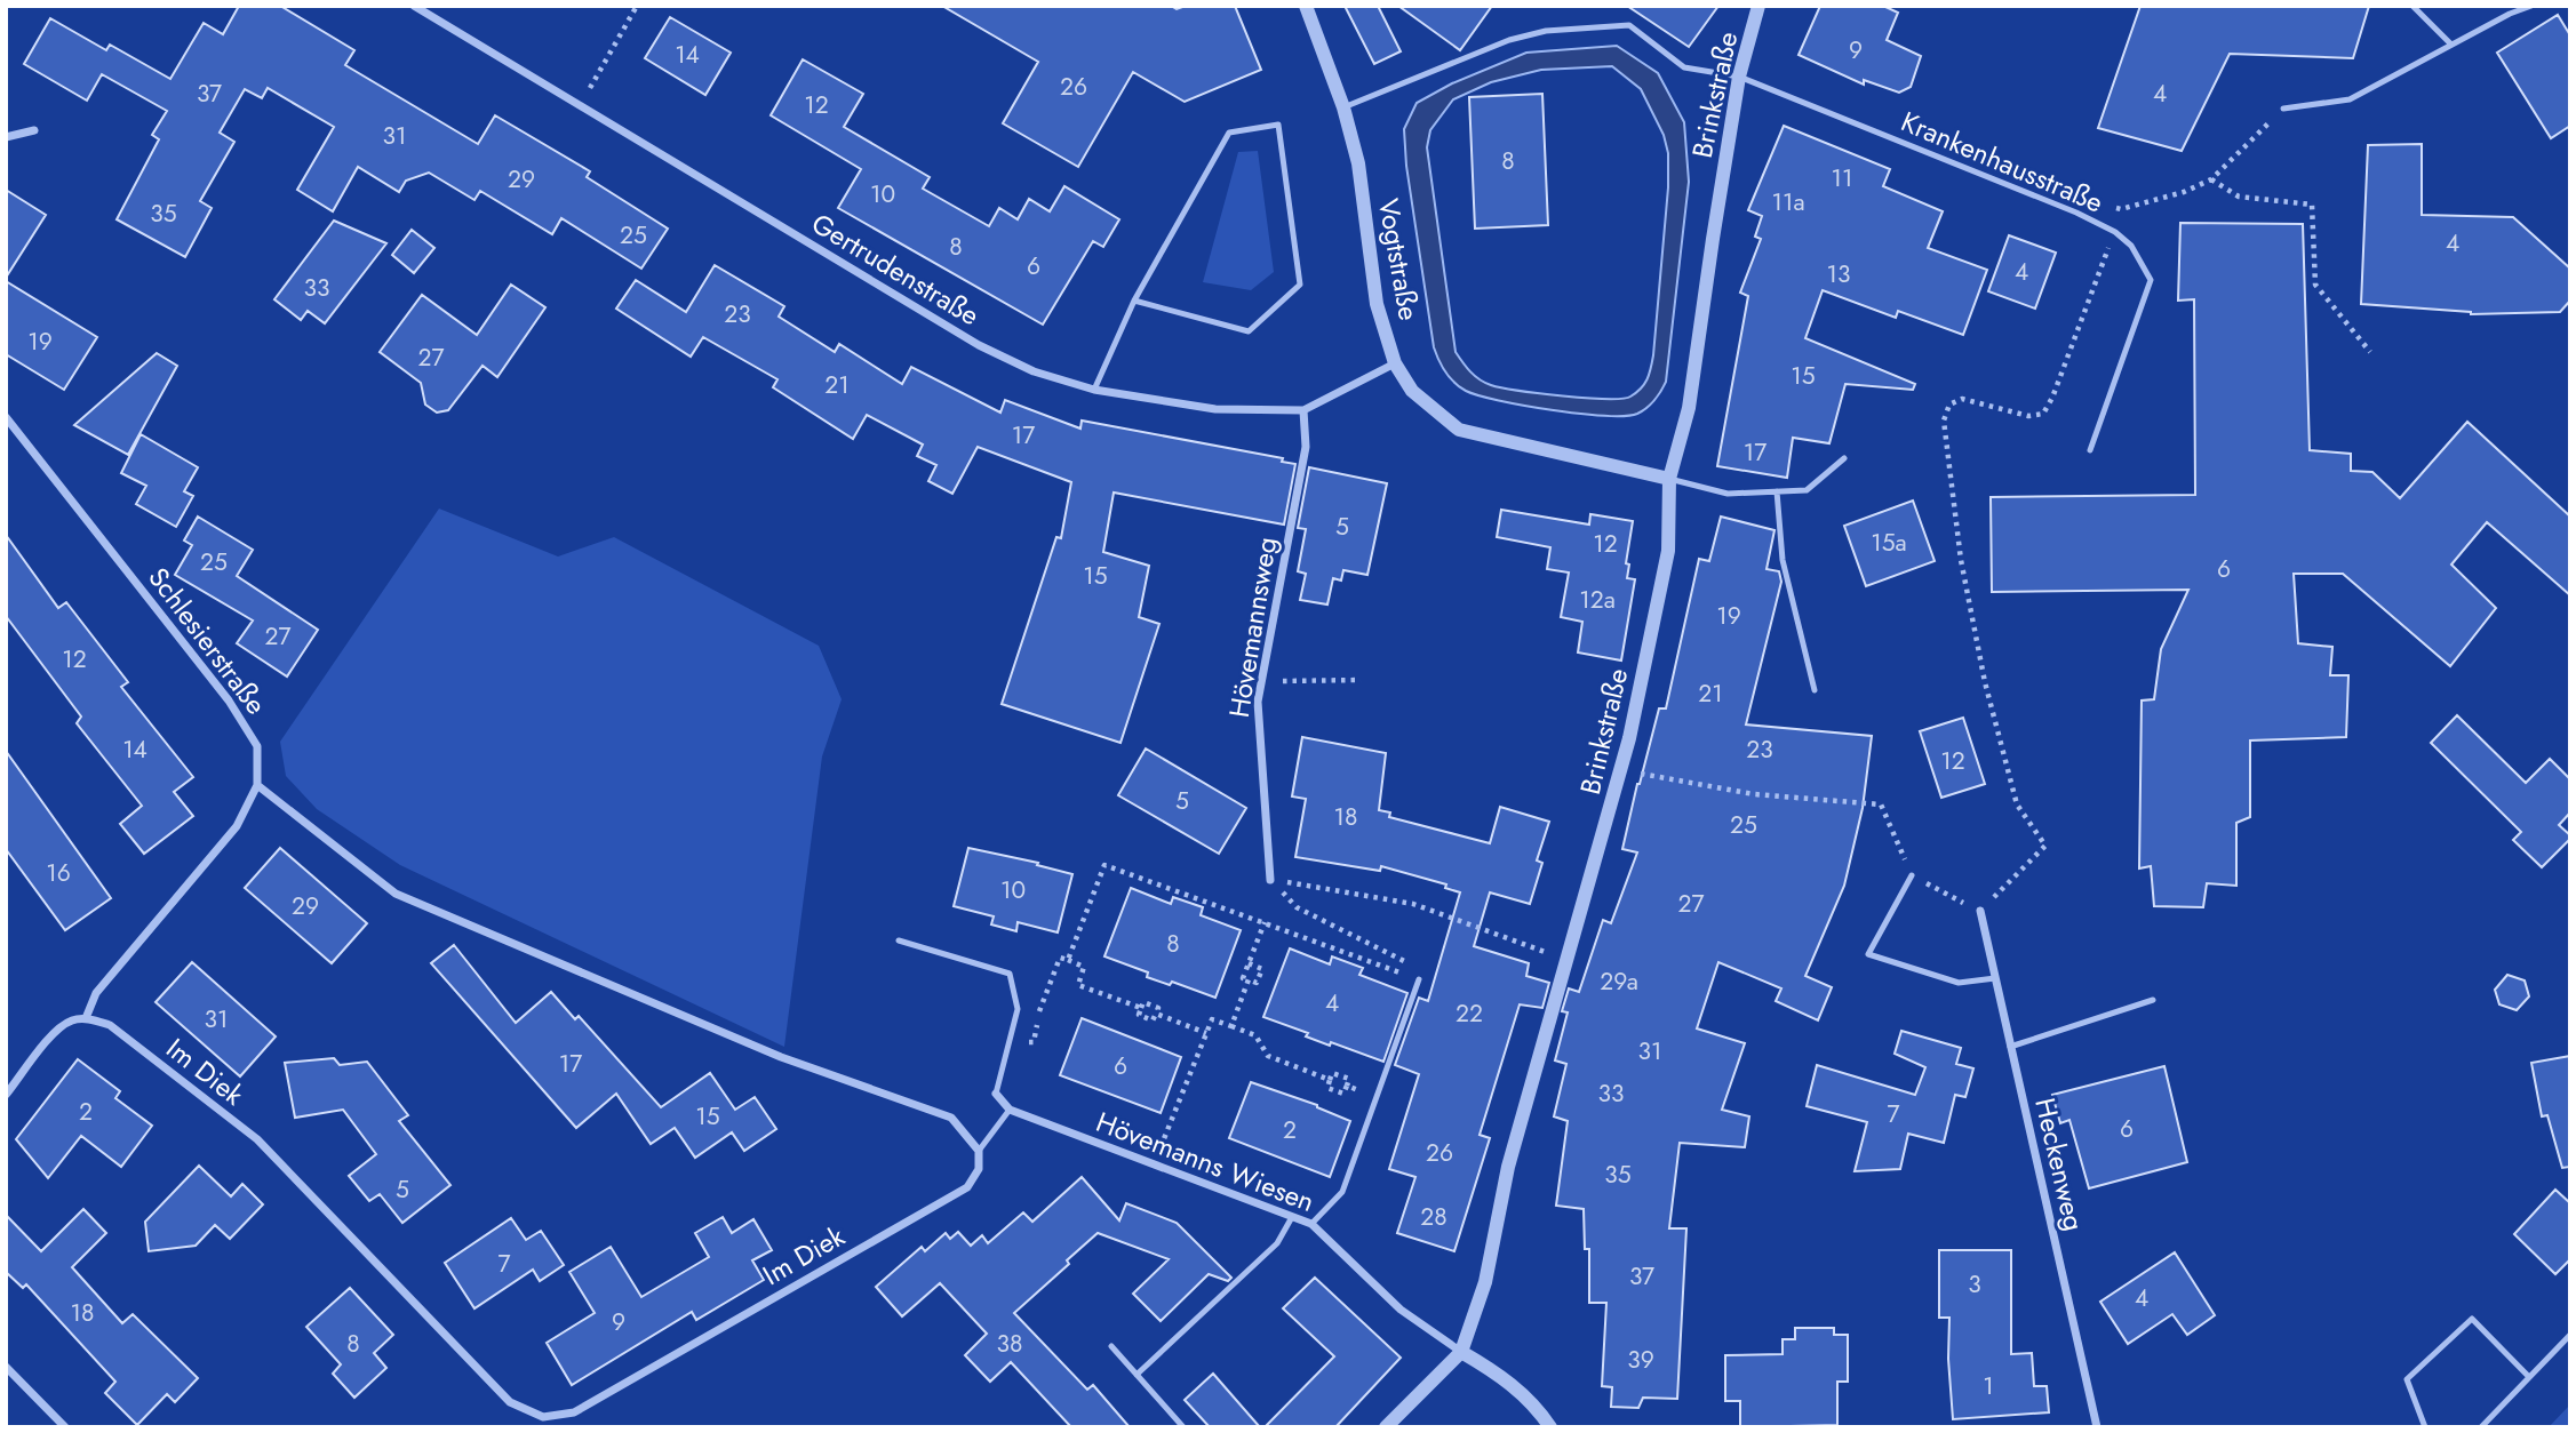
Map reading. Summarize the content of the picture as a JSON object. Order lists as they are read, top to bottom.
{
  "streets": {
    "street": [
      "Brinkstraße",
      "Vogtstraße",
      "Gertrudenstraße",
      "Hövemannsweg",
      "Schlesierstraße",
      "Im Diek",
      "Hövemanns Wiesen",
      "Heckenweg"
    ],
    "lane": ["Krankenhausstraße"]
  },
  "crossings": [
    ["Brinkstraße", "Krankenhausstraße"],
    ["Brinkstraße", "Vogtstraße"],
    ["Brinkstraße", "Hövemanns Wiesen"],
    ["Krankenhausstraße", "Vogtstraße"],
    ["Vogtstraße", "Gertrudenstraße"],
    ["Gertrudenstraße", "Hövemannsweg"],
    ["Schlesierstraße", "Im Diek"]
  ],
  "house_numbers": [
    "9",
    "14",
    "26",
    "37",
    "4",
    "12",
    "31",
    "8",
    "11",
    "29",
    "10",
    "11a",
    "35",
    "25",
    "4",
    "8",
    "6",
    "4",
    "13",
    "33",
    "23",
    "19",
    "27",
    "15",
    "21",
    "17",
    "17",
    "5",
    "15a",
    "12",
    "25",
    "6",
    "15",
    "12a",
    "19",
    "27",
    "12",
    "21",
    "14",
    "23",
    "12",
    "5",
    "18",
    "25",
    "16",
    "10",
    "27",
    "29",
    "8",
    "29a",
    "4",
    "22",
    "31",
    "31",
    "17",
    "6",
    "33",
    "2",
    "7",
    "15",
    "6",
    "2",
    "26",
    "35",
    "5",
    "28",
    "7",
    "37",
    "3",
    "4",
    "18",
    "9",
    "8",
    "38",
    "39",
    "1"
  ]
}
